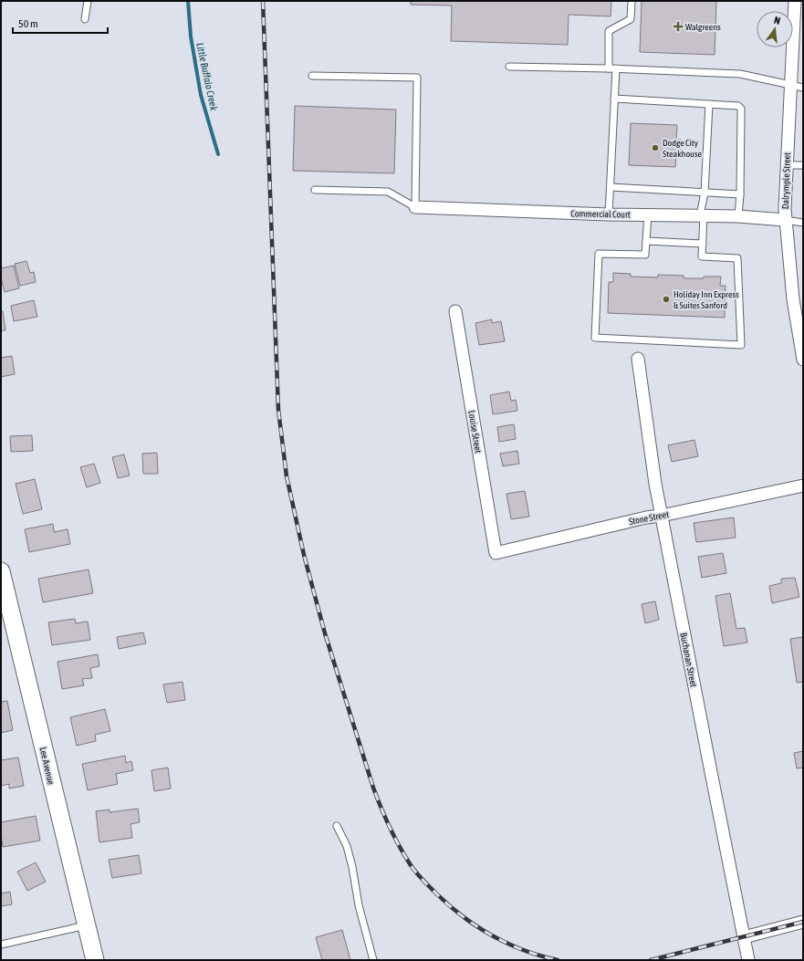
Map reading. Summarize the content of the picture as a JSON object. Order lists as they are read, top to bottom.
{
  "streets": {
    "street": [
      "Dalrymple Street",
      "Commercial Court",
      "Louise Street",
      "Stone Street",
      "Buchanan Street",
      "Lee Avenue"
    ]
  },
  "crossings": [
    ["Dalrymple Street", "Commercial Court"],
    ["Louise Street", "Stone Street"],
    ["Stone Street", "Buchanan Street"]
  ],
  "water": ["Little Buffalo Creek"],
  "places": {
    "health": ["Walgreens"],
    "other": ["Dodge City Steakhouse", "Holiday Inn Express & Suites Sanford"]
  },
  "scale_bar": "50 m",
  "north": "top"
}
